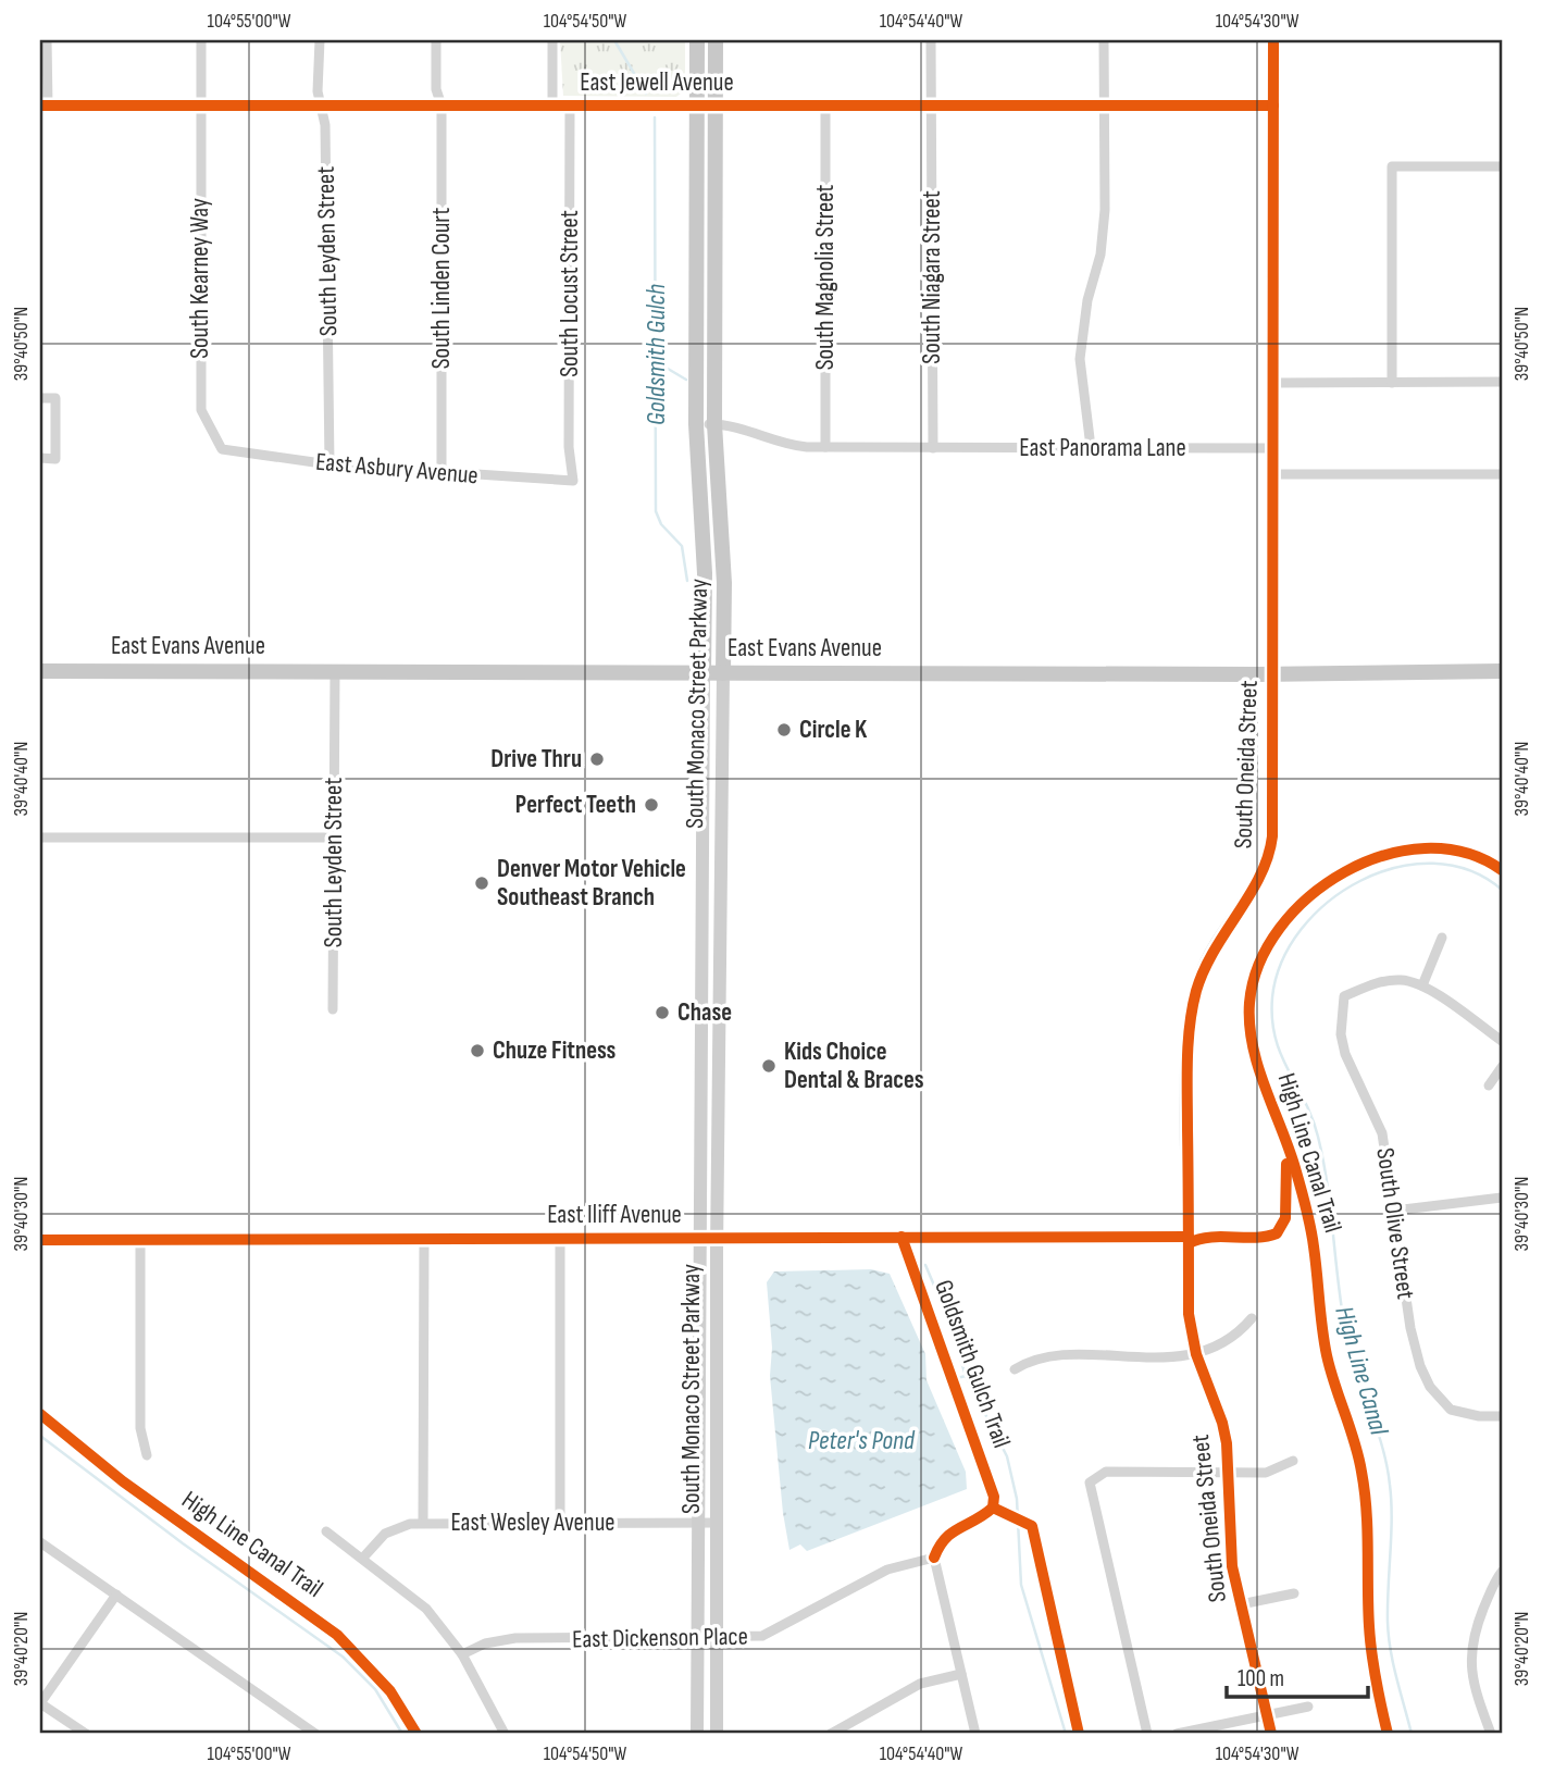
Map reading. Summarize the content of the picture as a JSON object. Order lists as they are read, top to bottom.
{
  "streets": {
    "main road": ["East Evans Avenue", "South Monaco Street Parkway"],
    "street": [
      "East Jewell Avenue",
      "South Leyden Street",
      "South Magnolia Street",
      "South Niagara Street",
      "South Kearney Way",
      "South Linden Court",
      "South Locust Street",
      "East Panorama Lane",
      "East Asbury Avenue",
      "South Oneida Street",
      "East Iliff Avenue",
      "South Olive Street",
      "East Wesley Avenue",
      "East Dickenson Place"
    ],
    "cycle path": ["High Line Canal Trail", "Goldsmith Gulch Trail"]
  },
  "crossings": [
    ["East Jewell Avenue", "South Leyden Street"],
    ["East Jewell Avenue", "South Magnolia Street"],
    ["East Jewell Avenue", "South Niagara Street"],
    ["East Jewell Avenue", "South Kearney Way"],
    ["East Jewell Avenue", "South Linden Court"],
    ["East Jewell Avenue", "South Locust Street"],
    ["East Jewell Avenue", "South Monaco Street Parkway"],
    ["East Jewell Avenue", "South Oneida Street"],
    ["South Leyden Street", "East Asbury Avenue"],
    ["South Leyden Street", "East Evans Avenue"],
    ["South Niagara Street", "East Panorama Lane"],
    ["South Kearney Way", "East Asbury Avenue"],
    ["South Linden Court", "East Asbury Avenue"],
    ["South Locust Street", "East Asbury Avenue"],
    ["East Panorama Lane", "South Oneida Street"],
    ["East Evans Avenue", "South Monaco Street Parkway"],
    ["East Evans Avenue", "South Oneida Street"],
    ["South Monaco Street Parkway", "East Iliff Avenue"],
    ["South Monaco Street Parkway", "East Wesley Avenue"],
    ["South Monaco Street Parkway", "East Dickenson Place"],
    ["South Oneida Street", "East Iliff Avenue"]
  ],
  "water": ["Goldsmith Gulch", "High Line Canal", "Peter's Pond"],
  "places": [
    "Circle K",
    "Drive Thru",
    "Perfect Teeth",
    "Denver Motor Vehicle Southeast Branch",
    "Chase",
    "Chuze Fitness",
    "Kids Choice Dental & Braces"
  ],
  "scale_bar": "100 m",
  "coordinates": [
    "104°55'00\"W",
    "104°54'50\"W",
    "104°54'40\"W",
    "104°54'30\"W",
    "39°40'50\"N",
    "39°40'40\"N",
    "39°40'30\"N",
    "39°40'20\"N"
  ]
}
